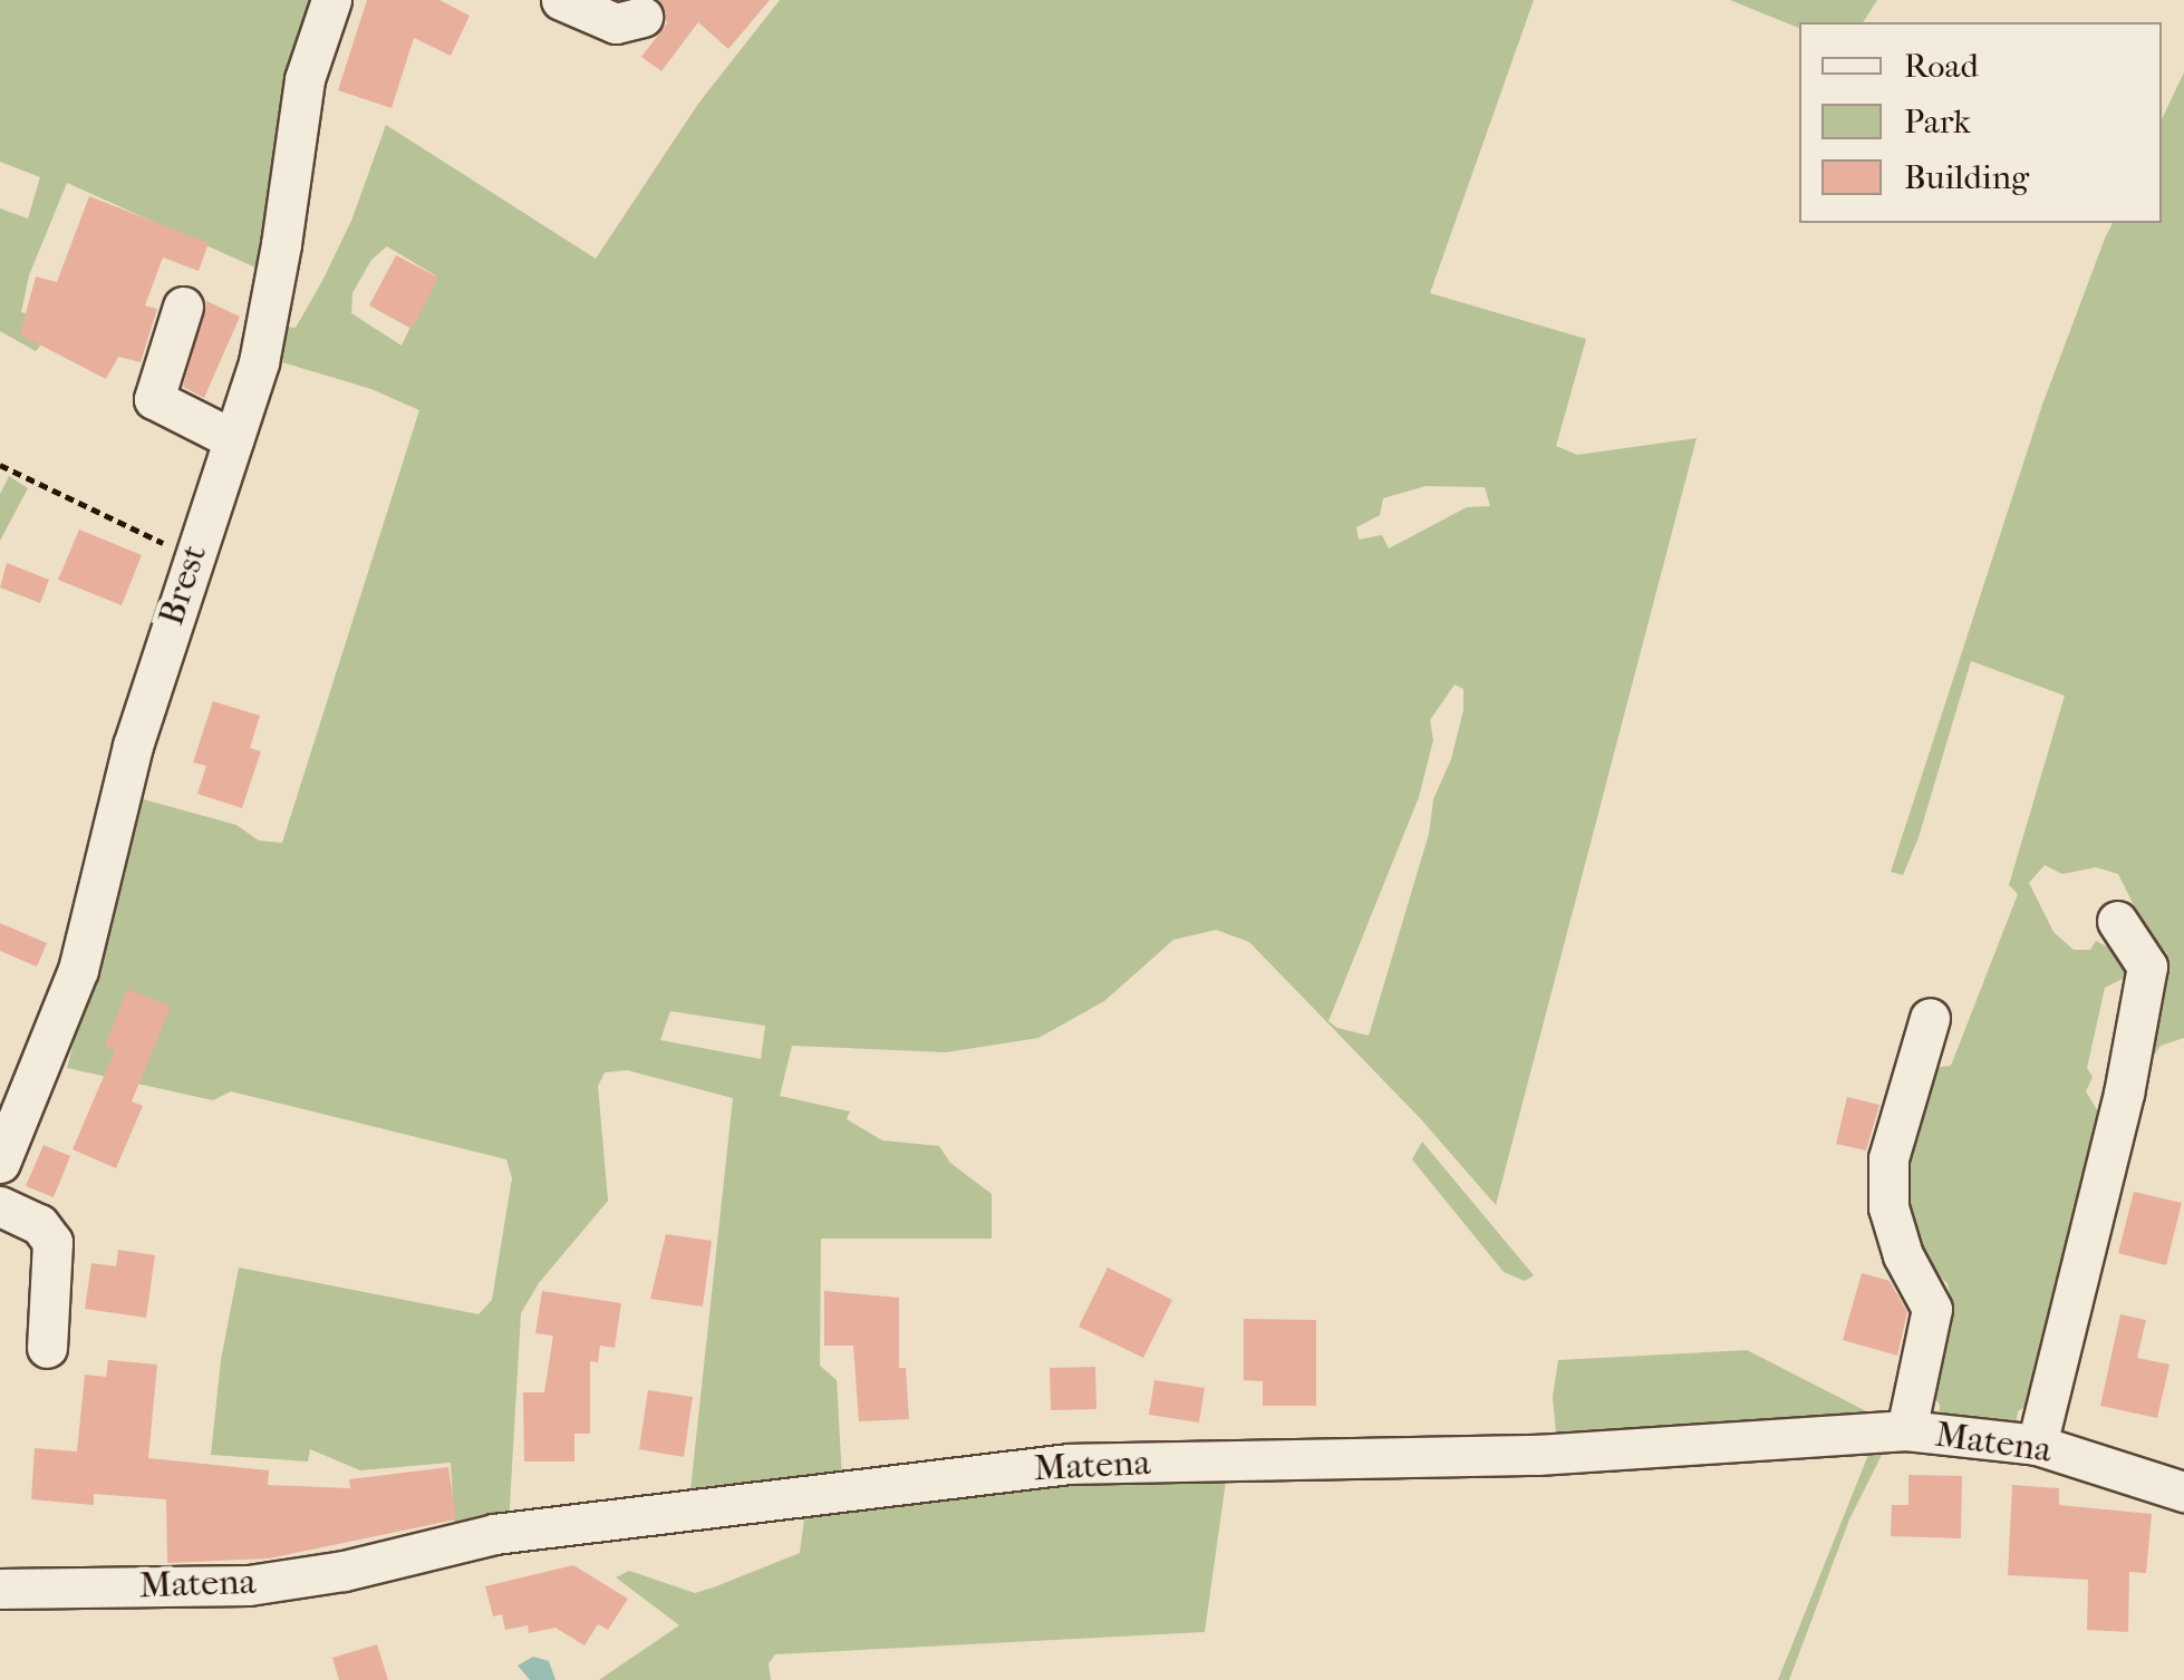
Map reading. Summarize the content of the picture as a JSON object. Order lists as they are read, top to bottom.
{
  "streets": {
    "street": ["Brest", "Matena"]
  },
  "legend": ["Road", "Park", "Building"]
}
